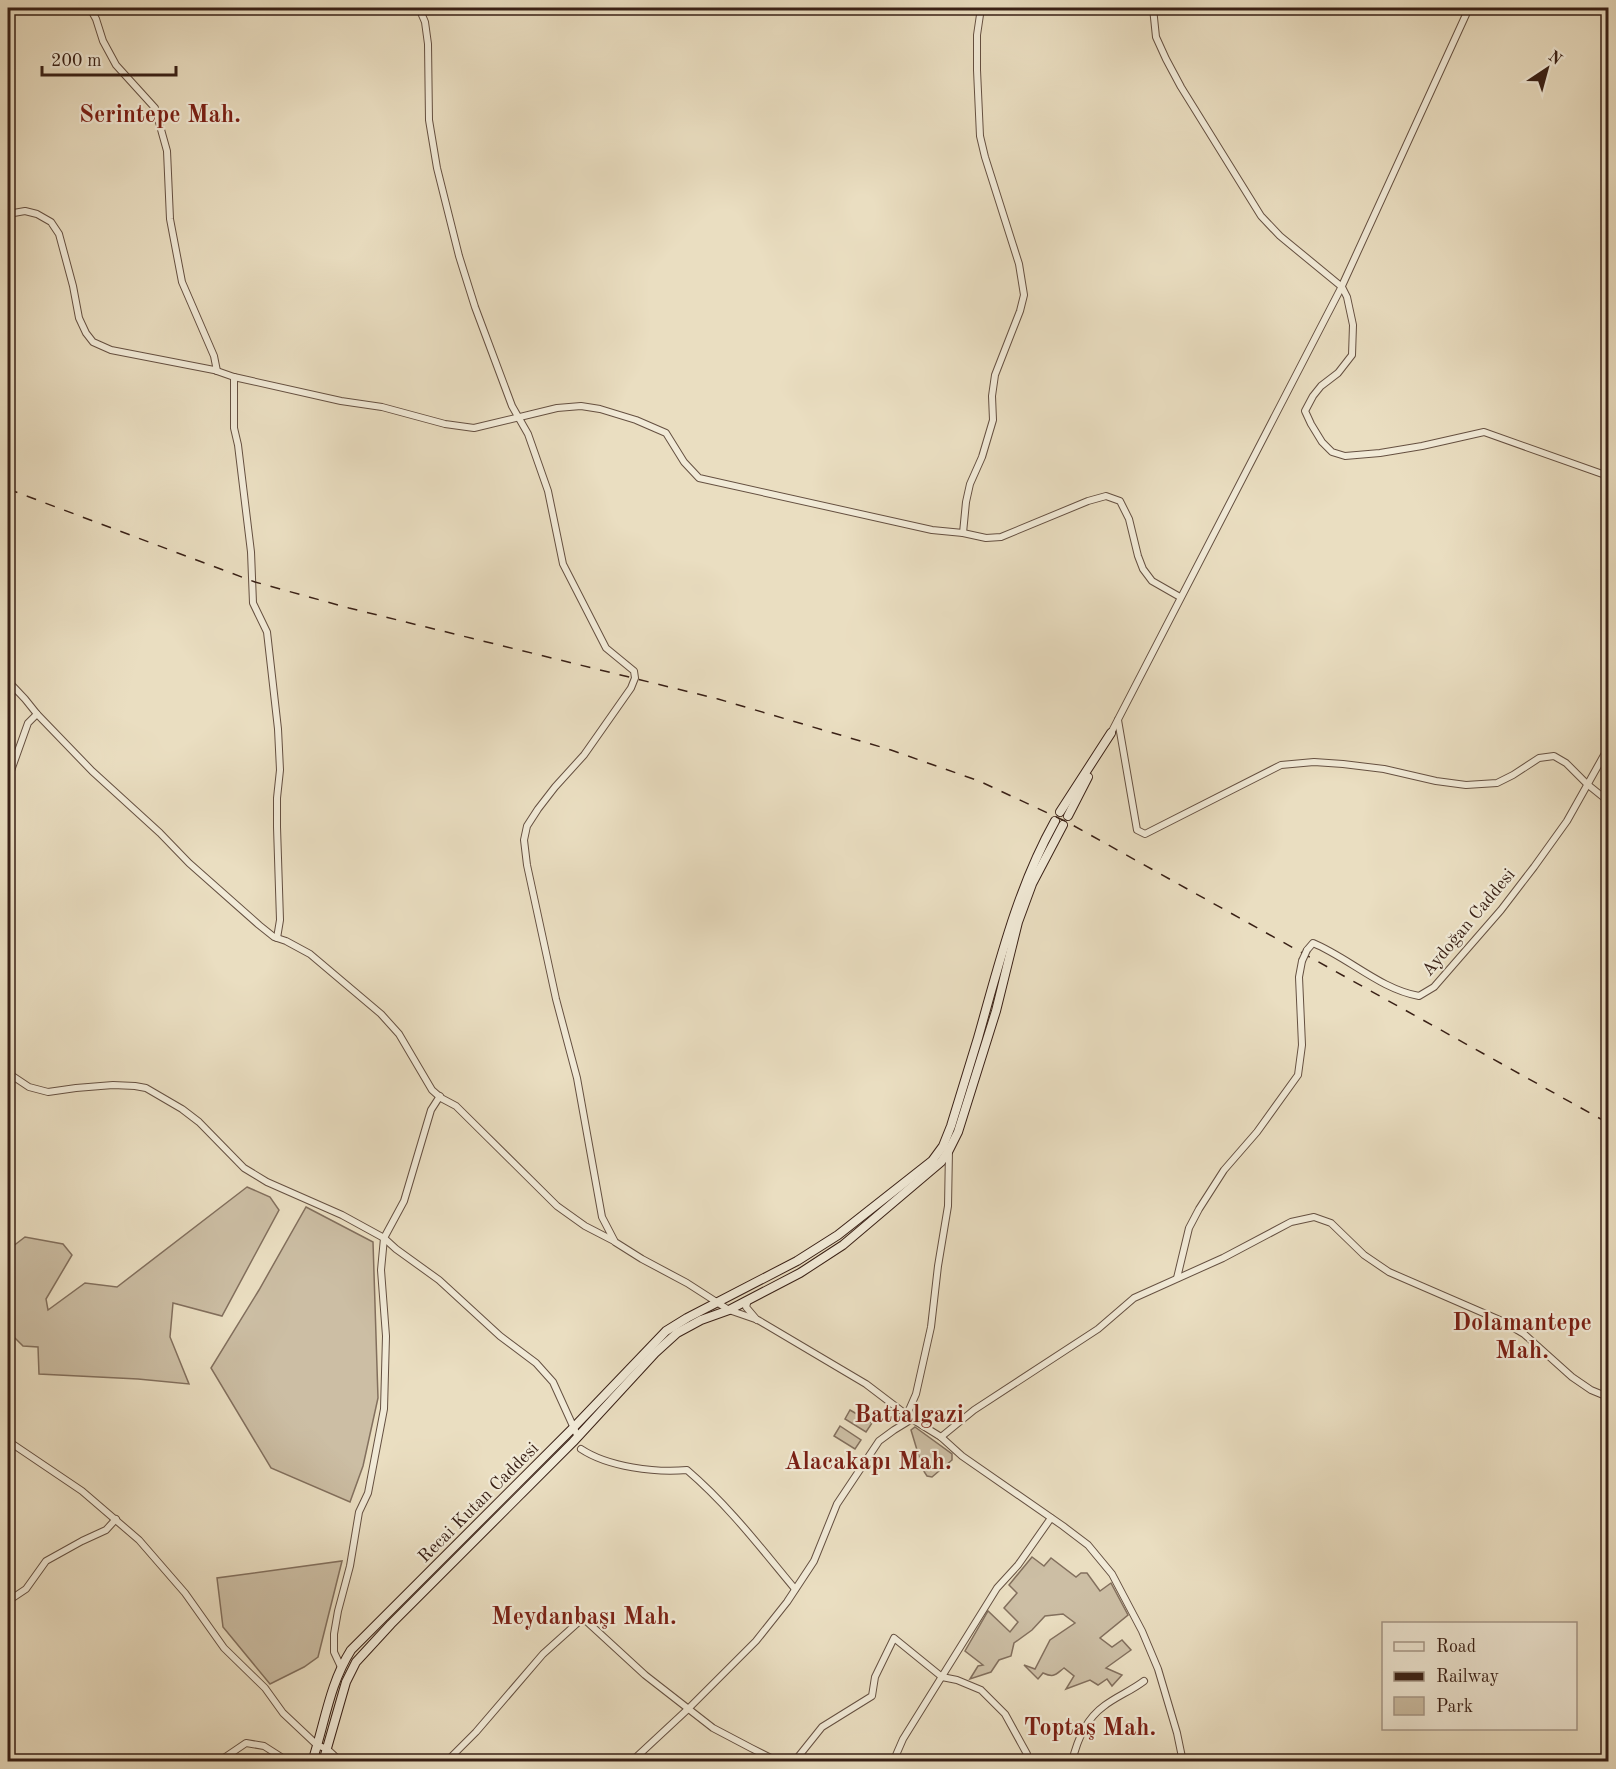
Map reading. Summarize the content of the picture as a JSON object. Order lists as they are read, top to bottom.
{
  "streets": {
    "main road": ["Recai Kutan Caddesi"],
    "street": ["Aydoğan Caddesi"]
  },
  "districts": [
    "Serintepe Mah.",
    "Dolamantepe Mah.",
    "Battalgazi",
    "Alacakapı Mah.",
    "Meydanbaşı Mah.",
    "Toptaş Mah."
  ],
  "legend": ["Road", "Railway", "Park"],
  "scale_bar": "200 m",
  "north": "top right"
}
